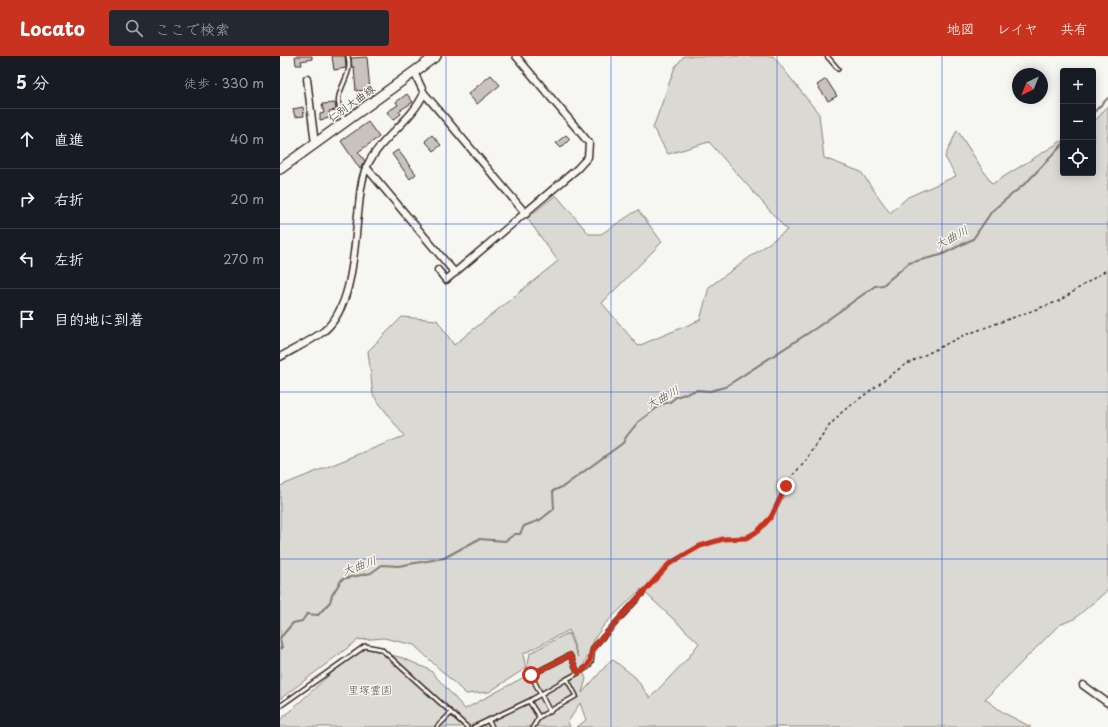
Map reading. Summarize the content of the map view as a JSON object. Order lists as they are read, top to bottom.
{
  "streets": {
    "main road": ["仁別大曲線"]
  },
  "water": ["大曲川"],
  "parks": ["里塚霊園"],
  "north": "bottom left",
  "page": {
    "header": "Locato",
    "search": "ここで検索",
    "nav": ["地図", "レイヤ", "共有"],
    "heading": ["5 分", "徒歩 · 330 m"],
    "map_buttons": ["+", "−"],
    "list": [
      ["直進", "40 m"],
      ["右折", "20 m"],
      ["左折", "270 m"],
      "目的地に到着"
    ]
  }
}
